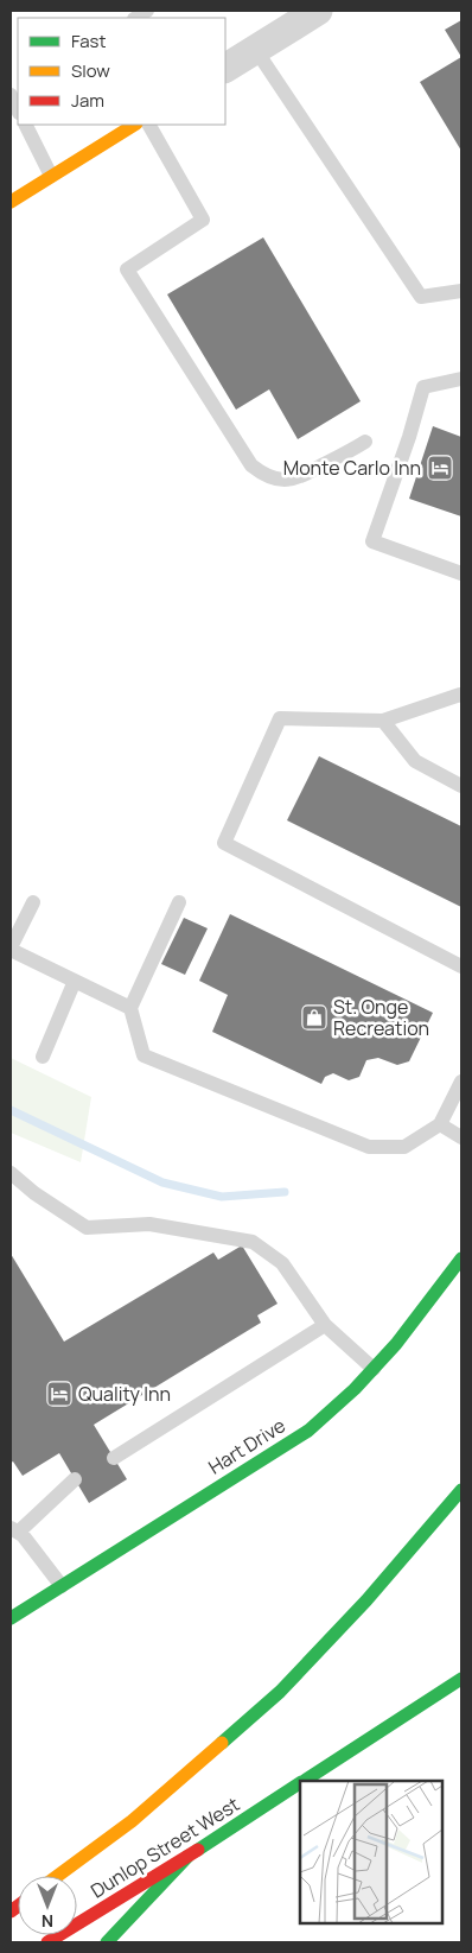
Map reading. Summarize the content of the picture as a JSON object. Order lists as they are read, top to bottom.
{
  "streets": {
    "main road": ["Hart Drive", "Dunlop Street West"]
  },
  "places": {
    "hotel": ["Monte Carlo Inn", "Quality Inn"],
    "shop": ["St. Onge Recreation"]
  },
  "legend": ["Fast", "Slow", "Jam"],
  "north": "bottom"
}
